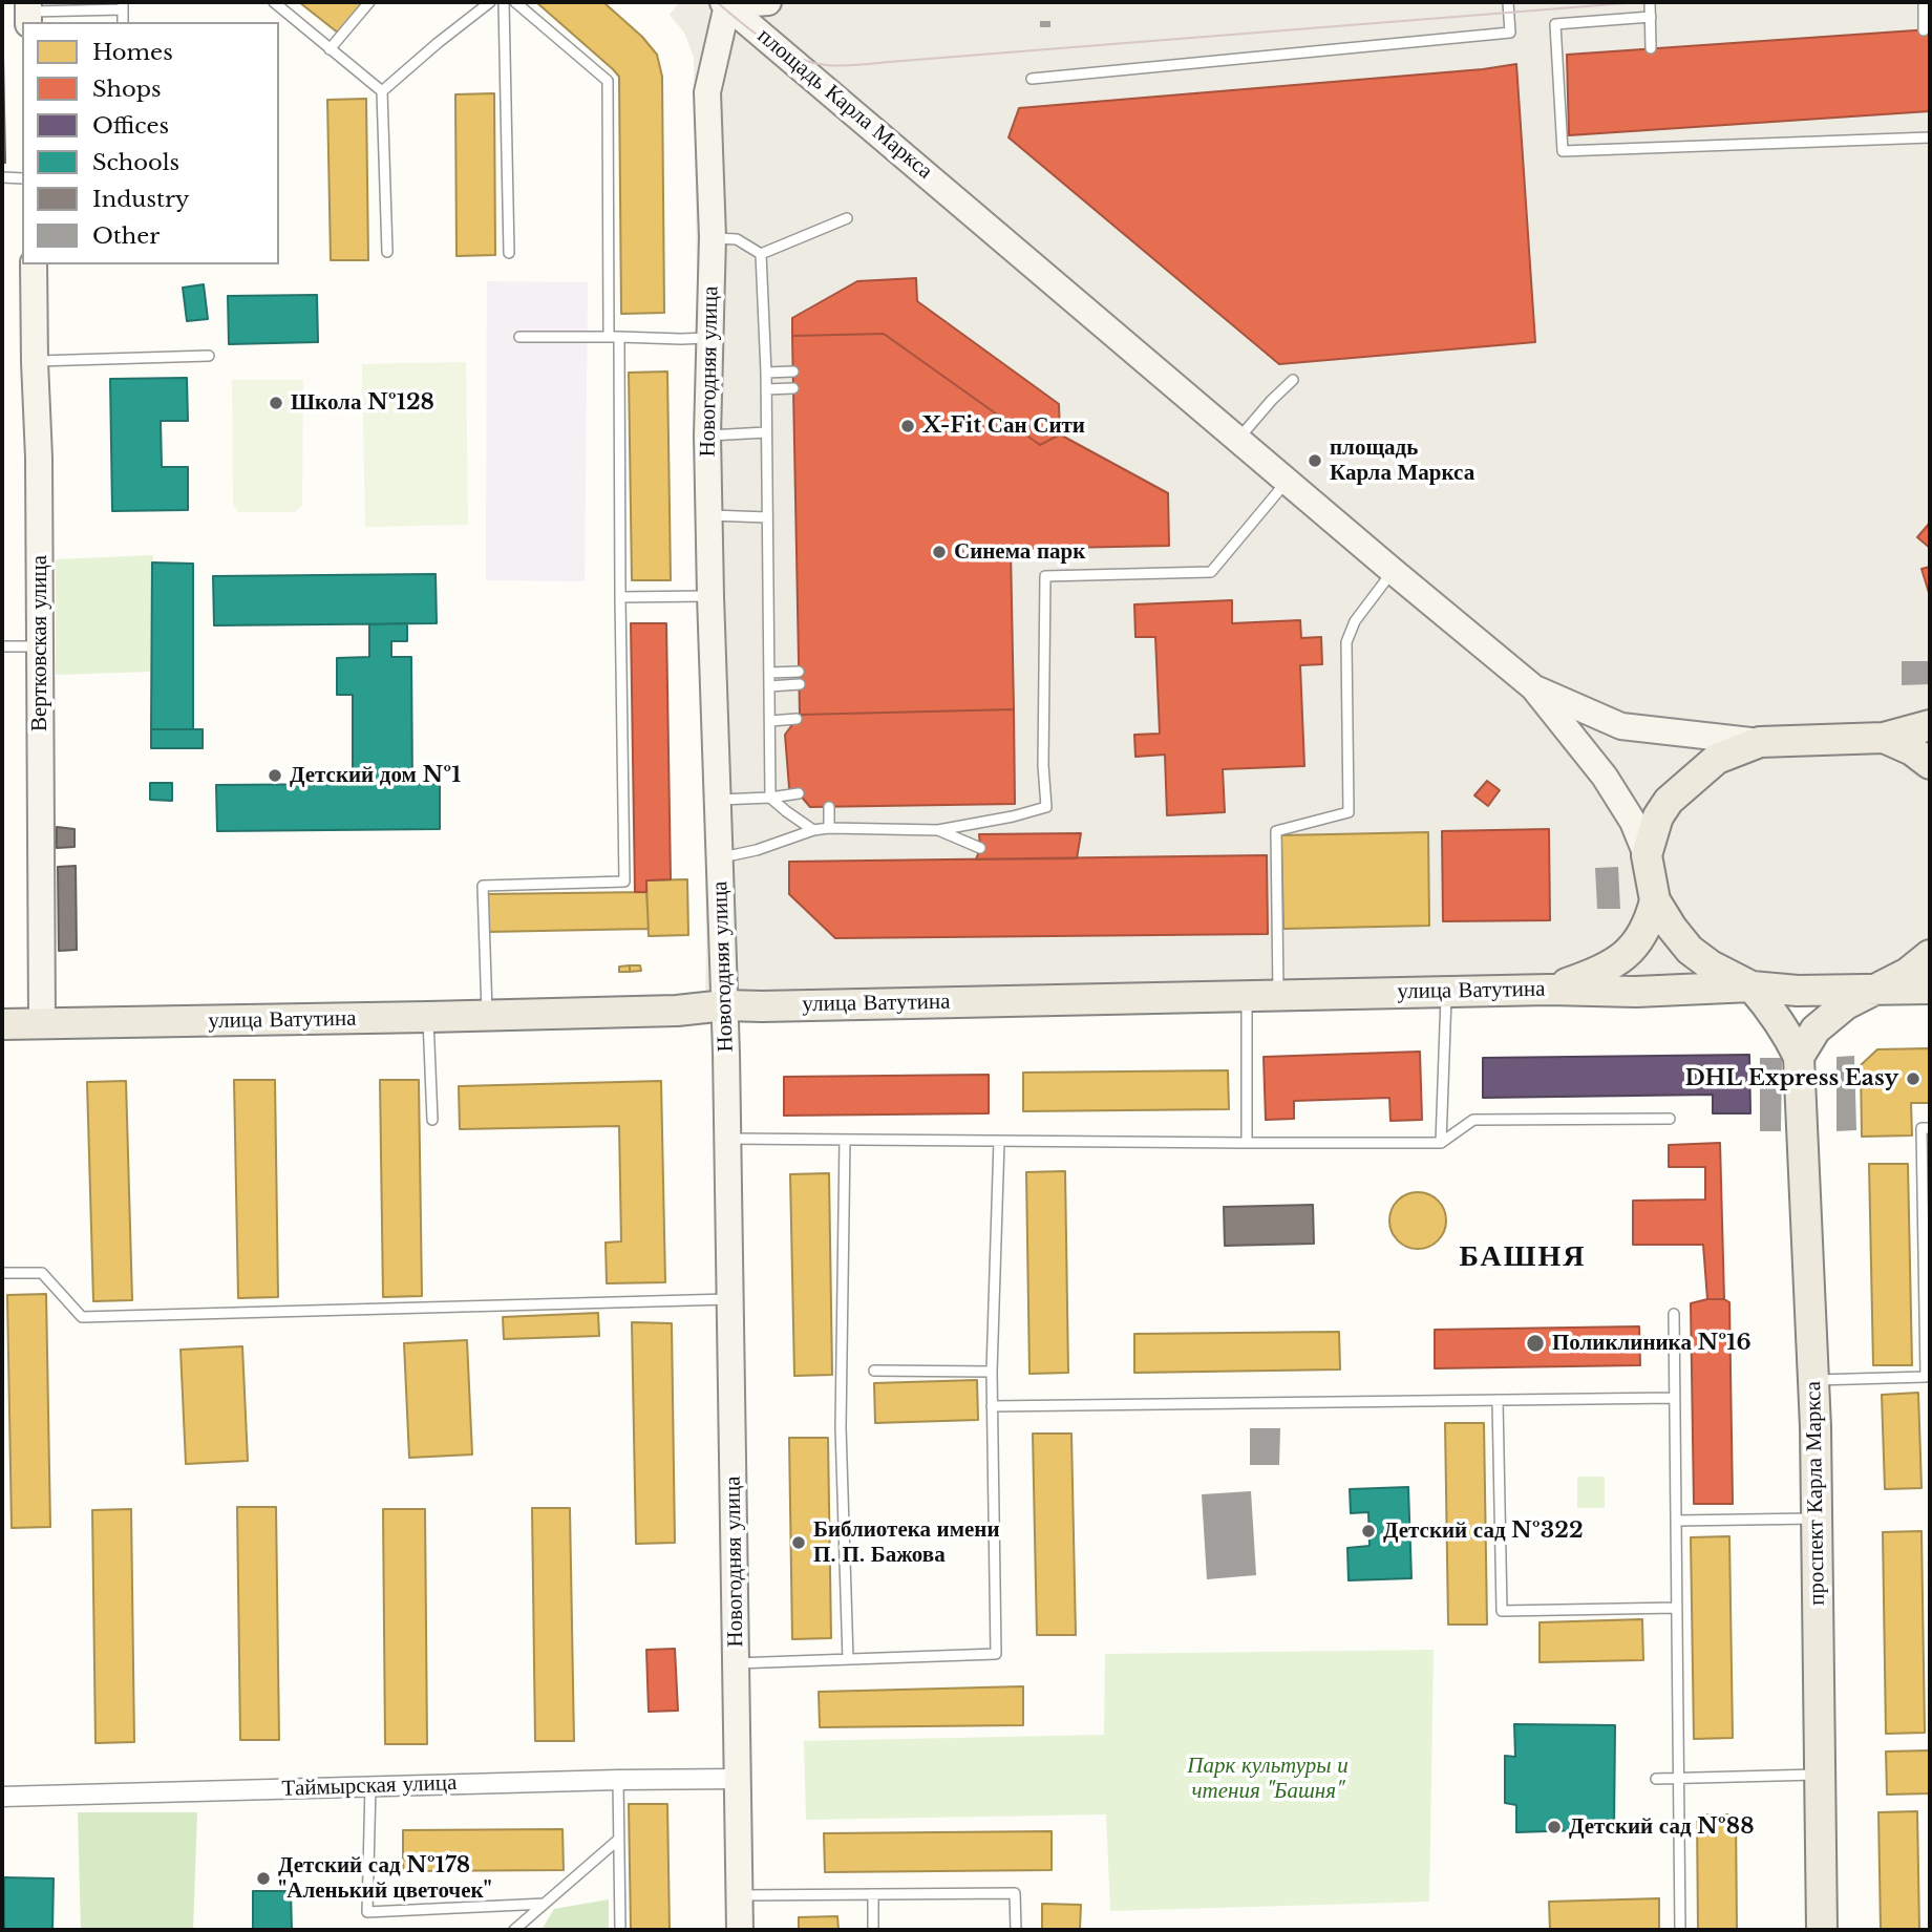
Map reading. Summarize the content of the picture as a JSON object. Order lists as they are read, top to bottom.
{
  "streets": {
    "main road": ["площадь Карла Маркса", "улица Ватутина", "проспект Карла Маркса"],
    "street": ["Новогодняя улица", "Вертковская улица", "Таймырская улица"]
  },
  "crossings": [
    ["площадь Карла Маркса", "Новогодняя улица"],
    ["площадь Карла Маркса", "улица Ватутина"],
    ["площадь Карла Маркса", "проспект Карла Маркса"],
    ["Новогодняя улица", "улица Ватутина"],
    ["Новогодняя улица", "Таймырская улица"],
    ["Вертковская улица", "улица Ватутина"]
  ],
  "districts": ["БАШНЯ"],
  "parks": ["Парк культуры и чтения \"Башня\""],
  "places": [
    "Школа №128",
    "X-Fit Сан Сити",
    "площадь Карла Маркса",
    "Синема парк",
    "Детский дом №1",
    "DHL Express Easy",
    "Поликлиника №16",
    "Детский сад №322",
    "Библиотека имени П. П. Бажова",
    "Детский сад №88",
    "Детский сад №178 \"Аленький цветочек\""
  ],
  "legend": [
    "Homes",
    "Shops",
    "Offices",
    "Schools",
    "Industry",
    "Other"
  ]
}
